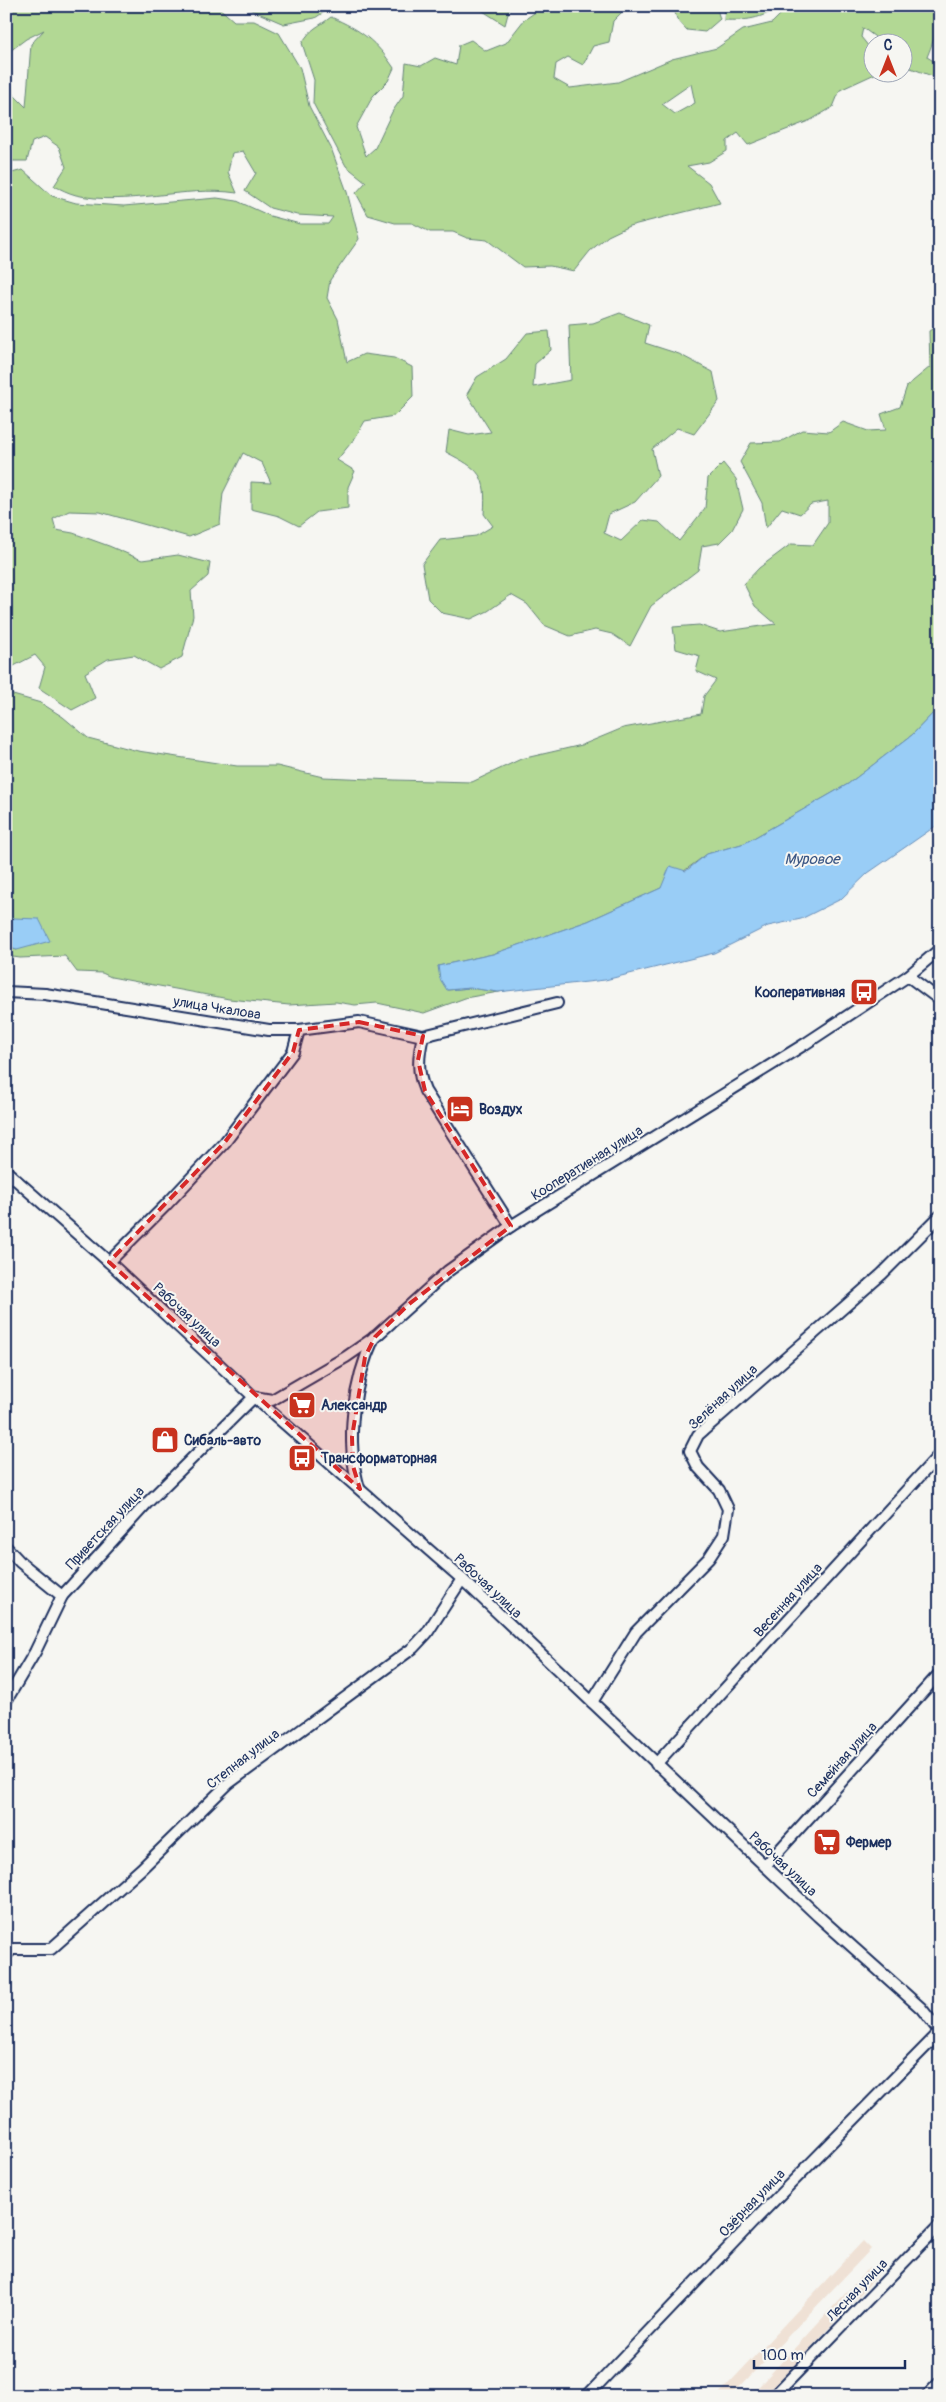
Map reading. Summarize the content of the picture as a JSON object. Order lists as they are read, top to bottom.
{
  "streets": {
    "street": [
      "улица Чкалова",
      "Кооперативная улица",
      "Рабочая улица",
      "Зелёная улица",
      "Приветская улица",
      "Весенняя улица",
      "Степная улица",
      "Семейная улица",
      "Озёрная улица",
      "Лесная улица"
    ]
  },
  "crossings": [
    ["Кооперативная улица", "Рабочая улица"],
    ["Кооперативная улица", "Приветская улица"],
    ["Рабочая улица", "Зелёная улица"],
    ["Рабочая улица", "Приветская улица"],
    ["Рабочая улица", "Весенняя улица"],
    ["Рабочая улица", "Степная улица"],
    ["Рабочая улица", "Семейная улица"],
    ["Рабочая улица", "Озёрная улица"]
  ],
  "water": ["Муровое"],
  "places": {
    "bus stop": ["Кооперативная", "Трансформаторная"],
    "hotel": ["Воздух"],
    "supermarket": ["Александр", "Фермер"],
    "shop": ["Сибаль-авто"]
  },
  "scale_bar": "100 m",
  "north": "top"
}
